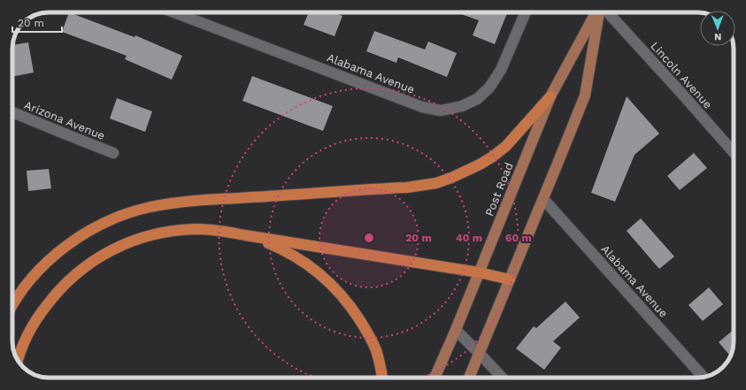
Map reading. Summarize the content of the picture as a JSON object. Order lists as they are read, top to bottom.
{
  "streets": {
    "main road": ["Post Road"],
    "street": ["Alabama Avenue", "Lincoln Avenue", "Arizona Avenue"]
  },
  "crossings": [
    ["Alabama Avenue", "Post Road"]
  ],
  "scale_bar": "20 m",
  "north": "bottom",
  "rings": ["20 m", "40 m", "60 m"]
}
